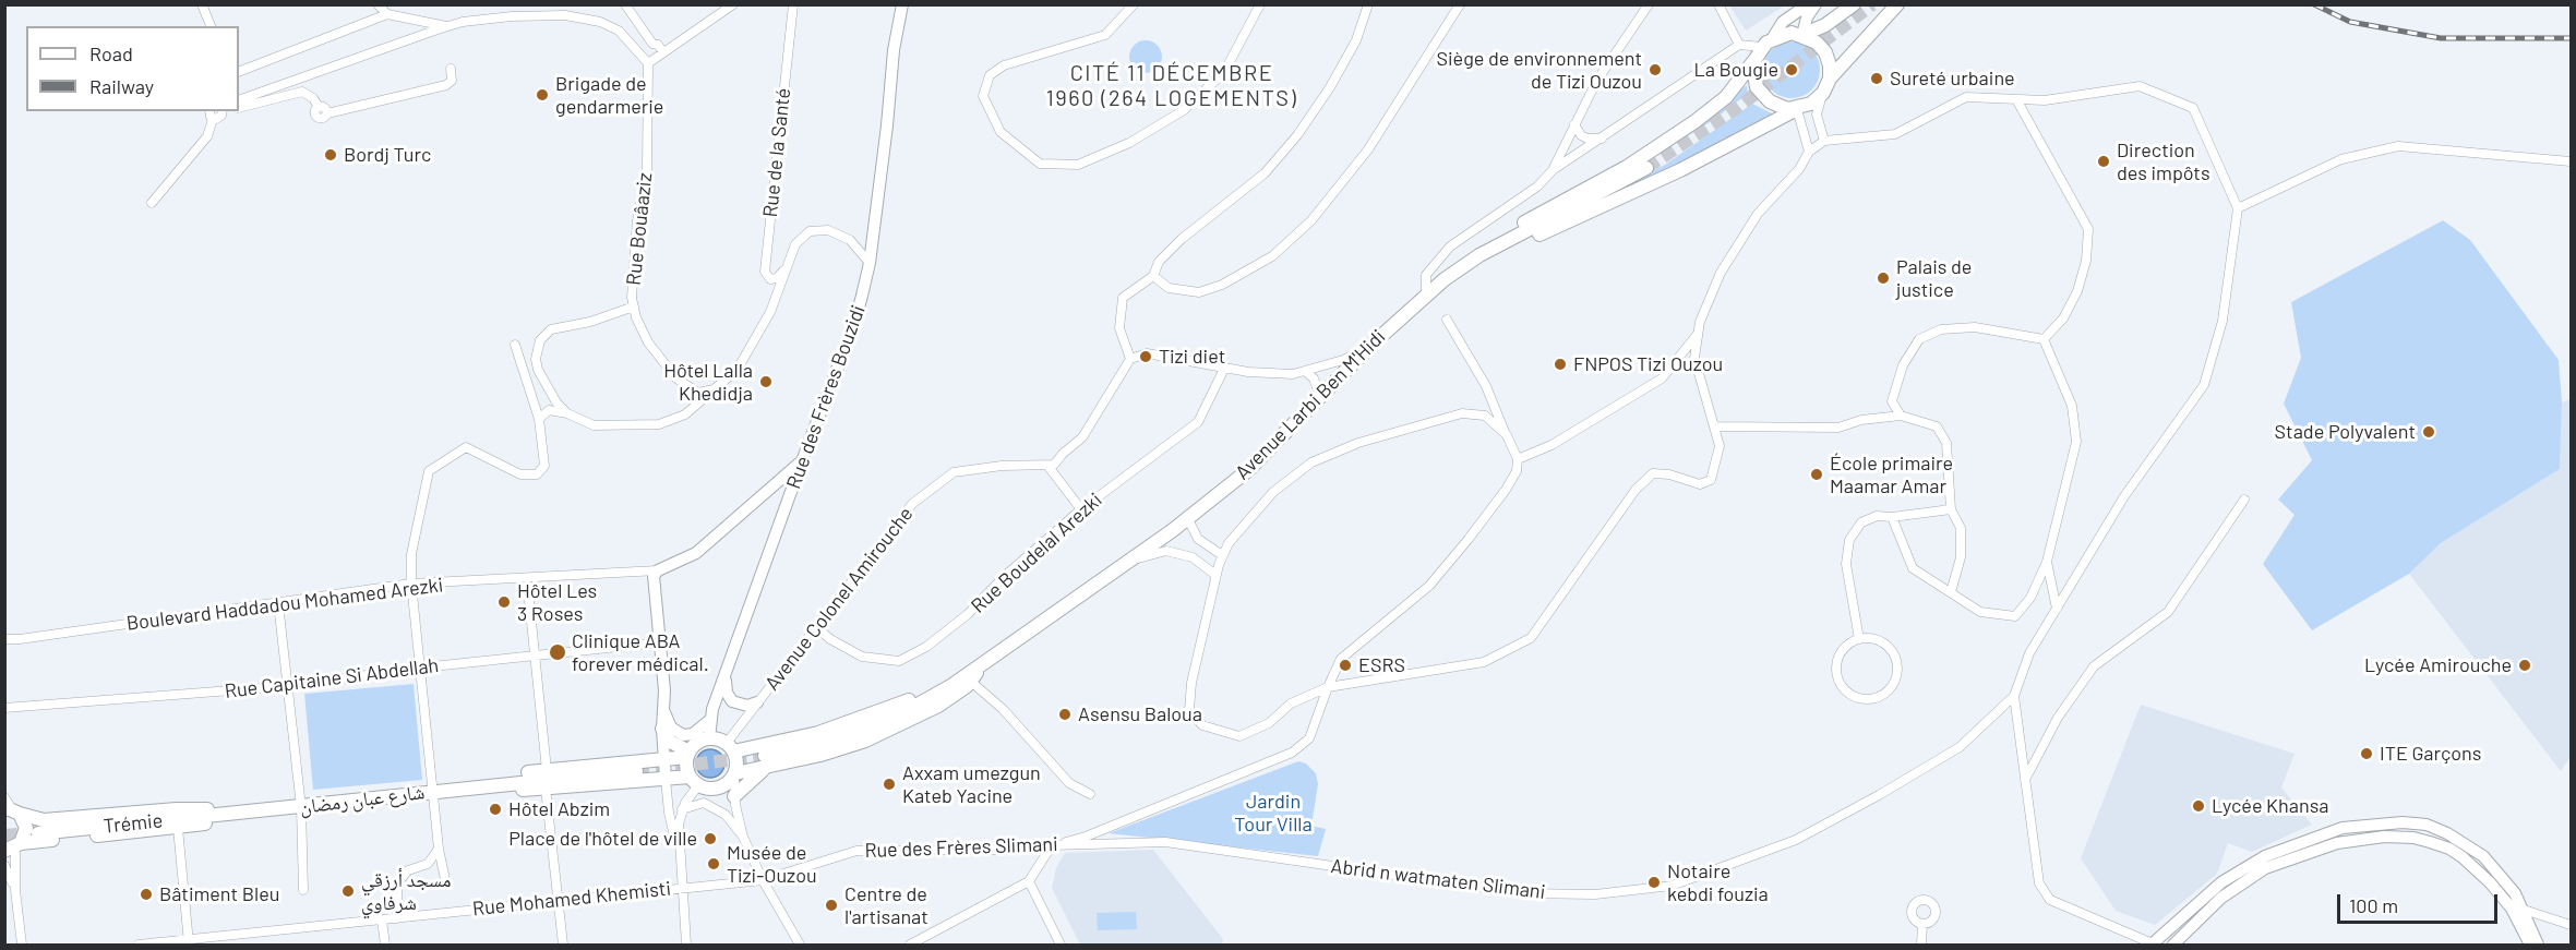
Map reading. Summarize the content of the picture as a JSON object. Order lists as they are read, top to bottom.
{
  "streets": {
    "main road": [
      "Rue des Frères Bouzidi",
      "Avenue Larbi Ben M'Hidi",
      "Boulevard Haddadou Mohamed Arezki",
      "شارع عبان رمضان",
      "Trémie"
    ],
    "street": [
      "Rue de la Santé",
      "Rue Bouâaziz",
      "Rue Boudelal Arezki",
      "Avenue Colonel Amirouche",
      "Rue Capitaine Si Abdellah",
      "Rue des Frères Slimani",
      "Abrid n watmaten Slimani",
      "Rue Mohamed Khemisti"
    ]
  },
  "crossings": [
    ["Rue des Frères Bouzidi", "Avenue Larbi Ben M'Hidi"],
    ["Rue des Frères Bouzidi", "Avenue Colonel Amirouche"],
    ["Rue des Frères Bouzidi", "Boulevard Haddadou Mohamed Arezki"],
    ["Avenue Larbi Ben M'Hidi", "Avenue Colonel Amirouche"],
    ["Rue Boudelal Arezki", "Avenue Colonel Amirouche"],
    ["شارع عبان رمضان", "Trémie"],
    ["Rue des Frères Slimani", "Abrid n watmaten Slimani"],
    ["Rue des Frères Slimani", "Rue Mohamed Khemisti"]
  ],
  "districts": ["CITÉ 11 DÉCEMBRE 1960 (264 LOGEMENTS)"],
  "parks": ["Jardin Tour Villa"],
  "places": [
    "Siège de environnement de Tizi Ouzou",
    "La Bougie",
    "Sureté urbaine",
    "Brigade de gendarmerie",
    "Bordj Turc",
    "Direction des impôts",
    "Palais de justice",
    "Tizi diet",
    "FNPOS Tizi Ouzou",
    "Hôtel Lalla Khedidja",
    "Stade Polyvalent",
    "École primaire Maamar Amar",
    "Hôtel Les 3 Roses",
    "Clinique ABA forever médical.",
    "ESRS",
    "Lycée Amirouche",
    "Asensu Baloua",
    "ITE Garçons",
    "Axxam umezgun Kateb Yacine",
    "Lycée Khansa",
    "Hôtel Abzim",
    "Place de l'hôtel de ville",
    "Musée de Tizi-Ouzou",
    "Notaire kebdi fouzia",
    "مسجد أرزقي شرفاوي",
    "Bâtiment Bleu",
    "Centre de l'artisanat"
  ],
  "legend": ["Road", "Railway"],
  "scale_bar": "100 m"
}
